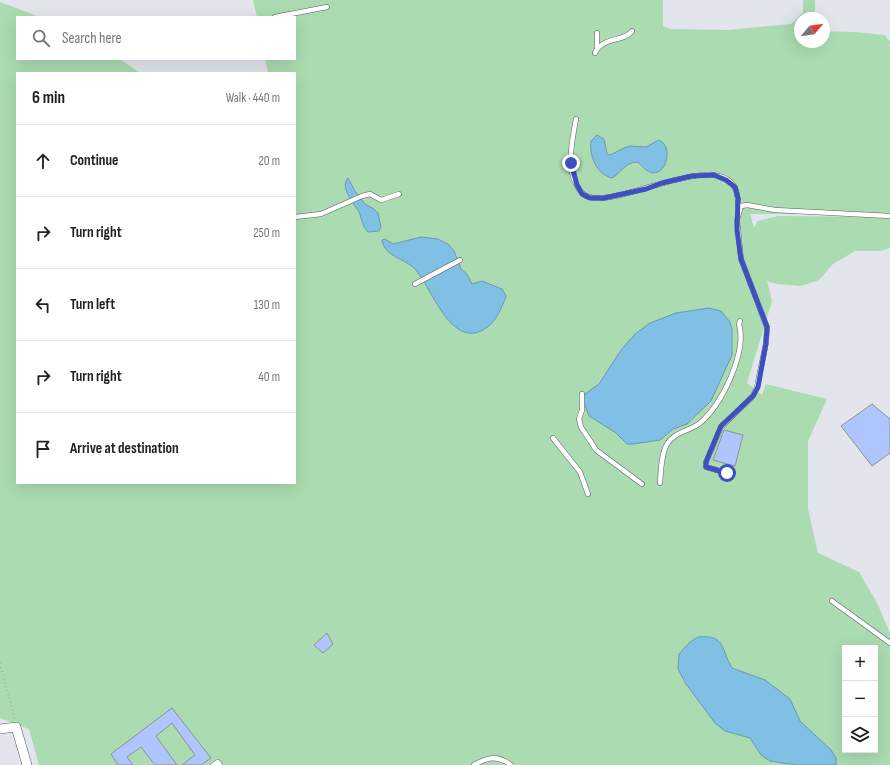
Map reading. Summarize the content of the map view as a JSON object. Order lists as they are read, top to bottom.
{
  "north": "top right",
  "page": {
    "search": "Search here",
    "heading": ["6 min", "Walk · 440 m"],
    "list": [
      ["Continue", "20 m"],
      ["Turn right", "250 m"],
      ["Turn left", "130 m"],
      ["Turn right", "40 m"],
      "Arrive at destination"
    ],
    "map_buttons": ["+", "−"]
  }
}
